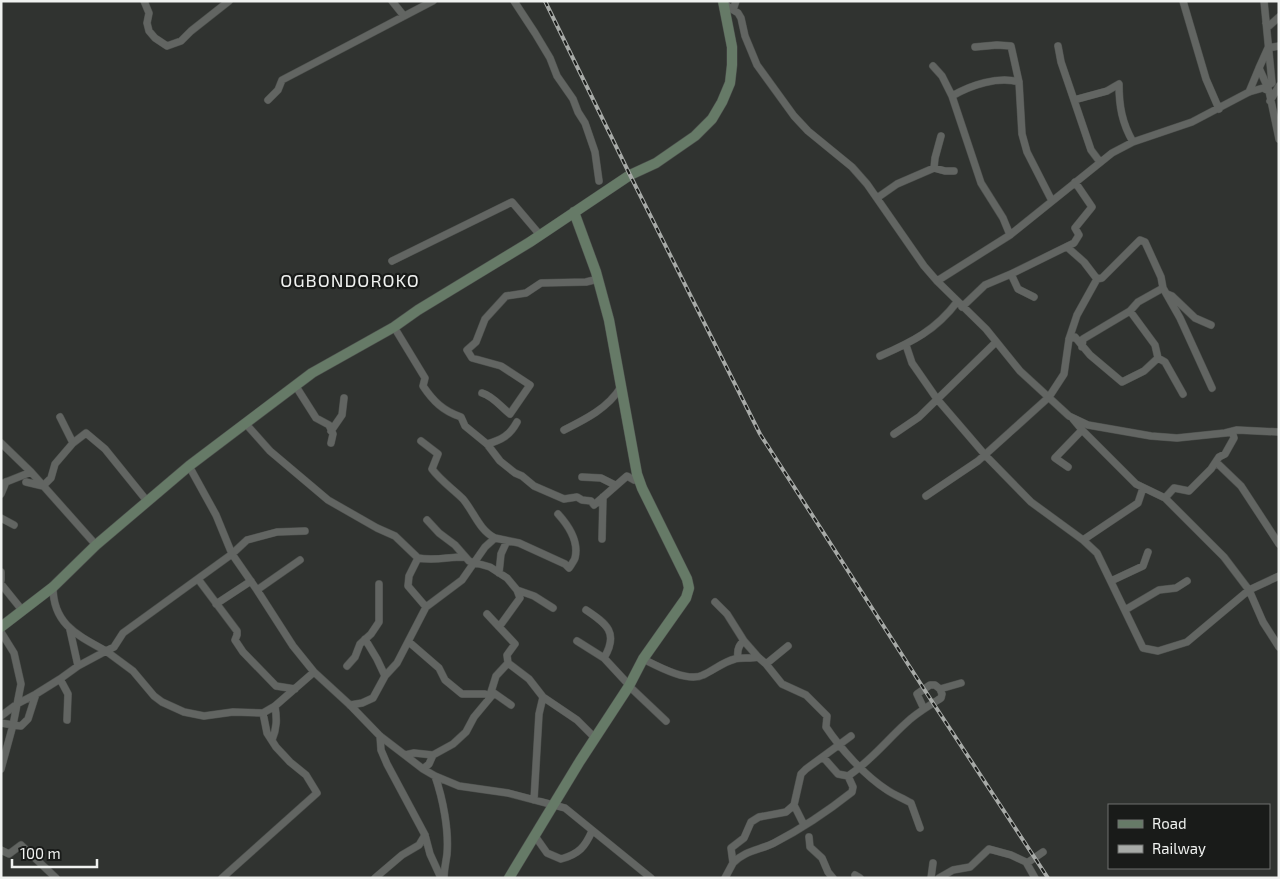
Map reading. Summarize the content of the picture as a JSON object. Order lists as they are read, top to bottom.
{
  "districts": ["OGBONDOROKO"],
  "legend": ["Road", "Railway"],
  "scale_bar": "100 m"
}
